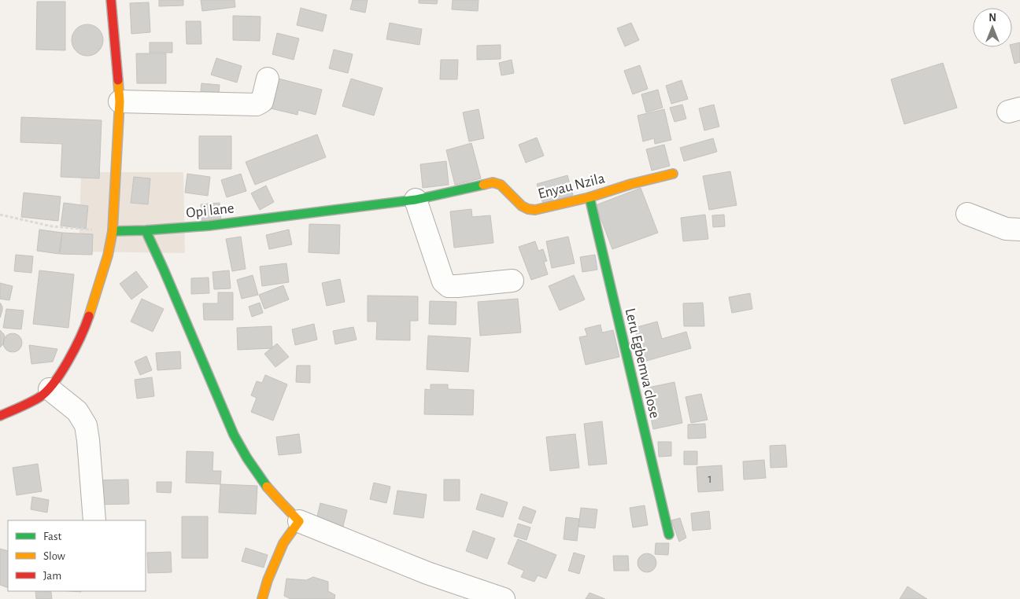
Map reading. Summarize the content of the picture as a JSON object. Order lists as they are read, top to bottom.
{
  "streets": {
    "street": ["Enyau Nzila", "Opi lane", "Leru Egbemva close"]
  },
  "crossings": [
    ["Enyau Nzila", "Opi lane"],
    ["Enyau Nzila", "Leru Egbemva close"]
  ],
  "house_numbers": ["1"],
  "legend": ["Fast", "Slow", "Jam"],
  "north": "top"
}
